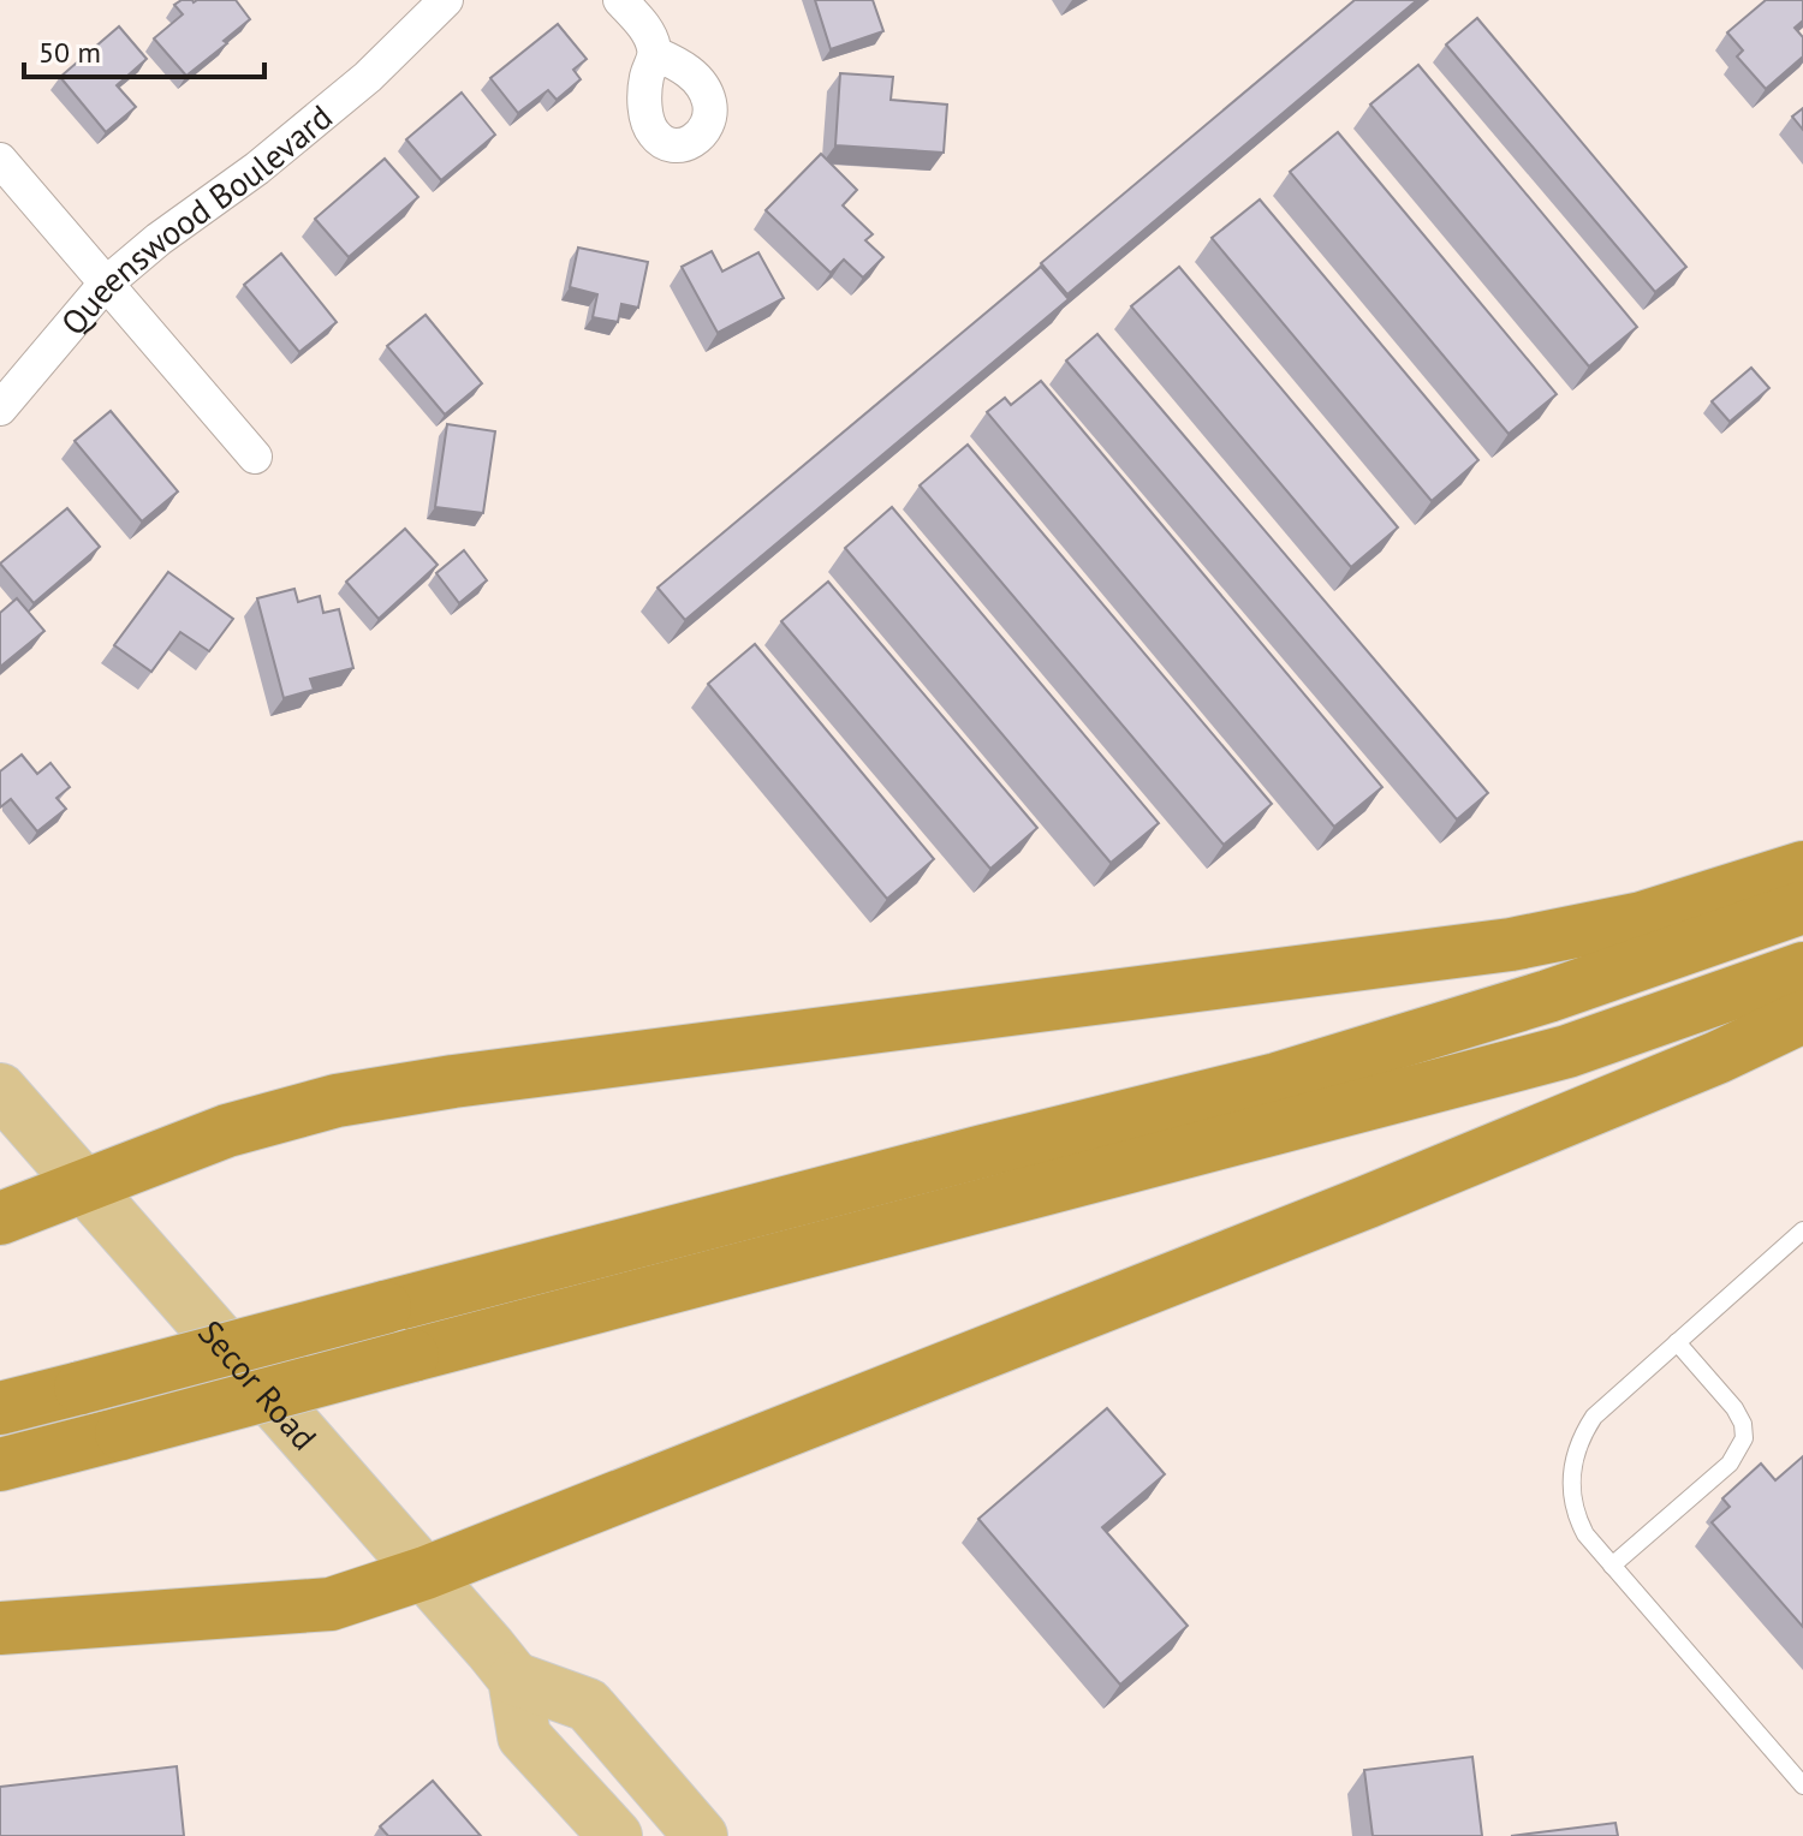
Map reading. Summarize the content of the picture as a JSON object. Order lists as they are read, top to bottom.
{
  "streets": {
    "main road": ["Secor Road"],
    "street": ["Queenswood Boulevard"]
  },
  "scale_bar": "50 m"
}
